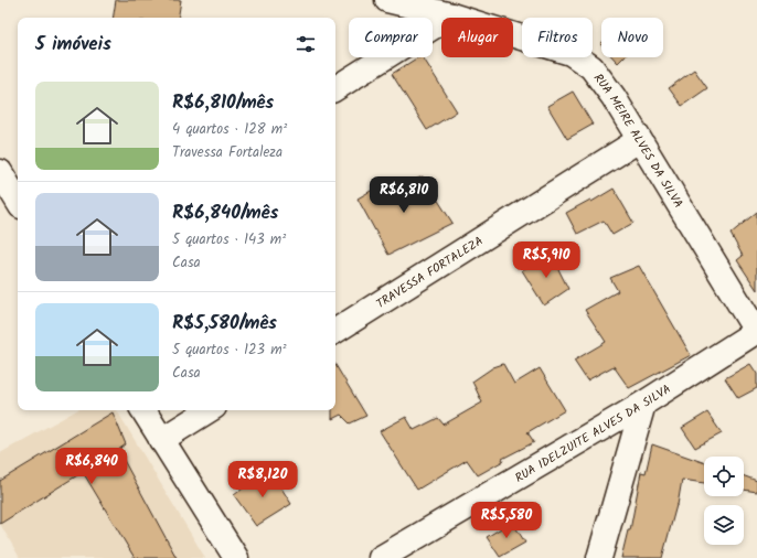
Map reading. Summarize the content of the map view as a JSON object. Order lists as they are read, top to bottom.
{
  "streets": {
    "street": ["RUA MEIRE ALVES DA SILVA", "TRAVESSA FORTALEZA", "RUA IDELZUITE ALVES DA SILVA"]
  },
  "crossings": [
    ["RUA MEIRE ALVES DA SILVA", "TRAVESSA FORTALEZA"],
    ["RUA MEIRE ALVES DA SILVA", "RUA IDELZUITE ALVES DA SILVA"]
  ],
  "page": {
    "chip": [
      "Comprar",
      "Alugar",
      "Filtros",
      "Novo"
    ],
    "heading": "5 imóveis",
    "list": [
      {
        "name": "R$6,810/mês",
        "note": "4 quartos · 128 m² · Travessa Fortaleza"
      },
      {
        "name": "R$6,840/mês",
        "note": "5 quartos · 143 m² · Casa"
      },
      {
        "name": "R$5,580/mês",
        "note": "5 quartos · 123 m² · Casa"
      }
    ],
    "price": [
      "R$6,810",
      "R$5,910",
      "R$6,840",
      "R$8,120",
      "R$5,580"
    ]
  }
}
